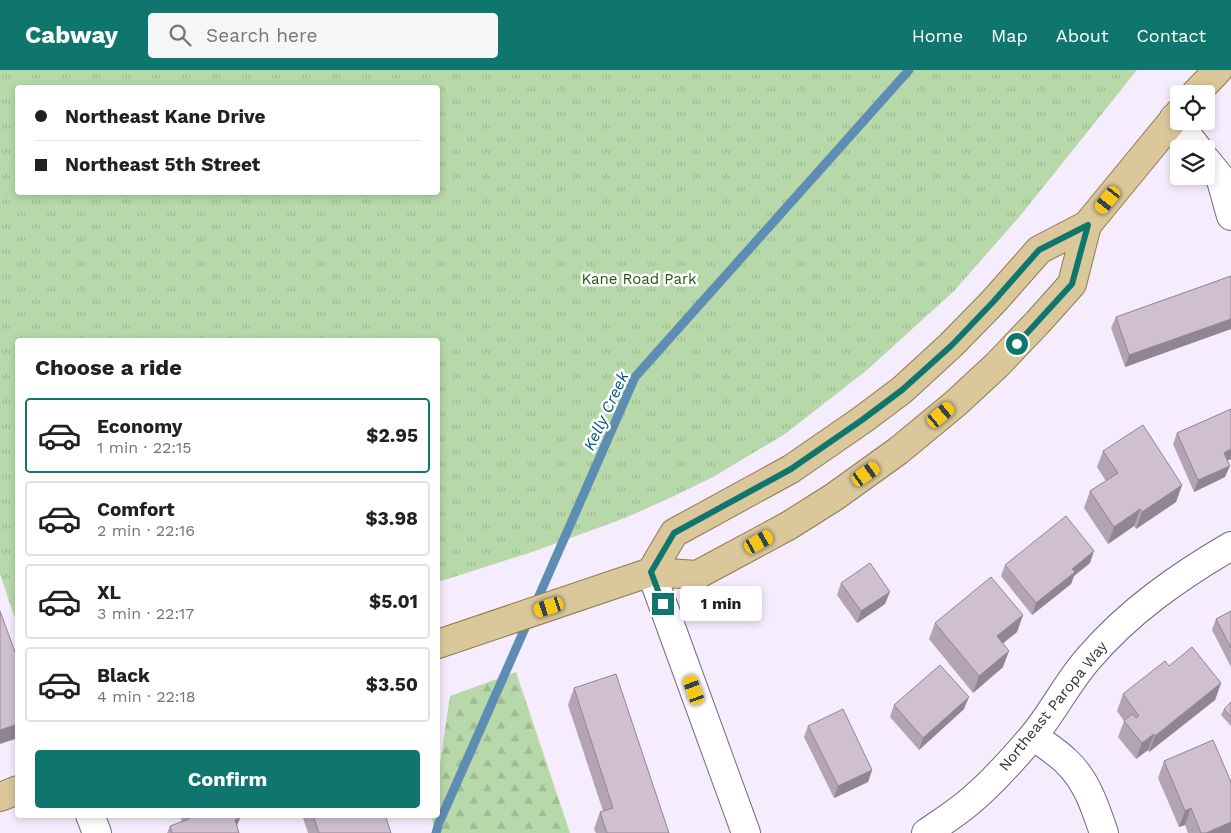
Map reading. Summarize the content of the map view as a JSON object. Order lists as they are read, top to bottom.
{
  "streets": {
    "street": ["Northeast Paropa Way"]
  },
  "water": ["Kelly Creek"],
  "parks": ["Kane Road Park"],
  "page": {
    "header": "Cabway",
    "search": "Search here",
    "nav": [
      "Home",
      "Map",
      "About",
      "Contact"
    ],
    "banner": ["Northeast Kane Drive", "Northeast 5th Street"],
    "heading": "Choose a ride",
    "list": [
      {
        "name": "Economy",
        "note": "1 min · 22:15",
        "value": "$2.95"
      },
      {
        "name": "Comfort",
        "note": "2 min · 22:16",
        "value": "$3.98"
      },
      {
        "name": "XL",
        "note": "3 min · 22:17",
        "value": "$5.01"
      },
      {
        "name": "Black",
        "note": "4 min · 22:18",
        "value": "$3.50"
      }
    ],
    "bubble": "1 min",
    "buttons": "Confirm"
  }
}
